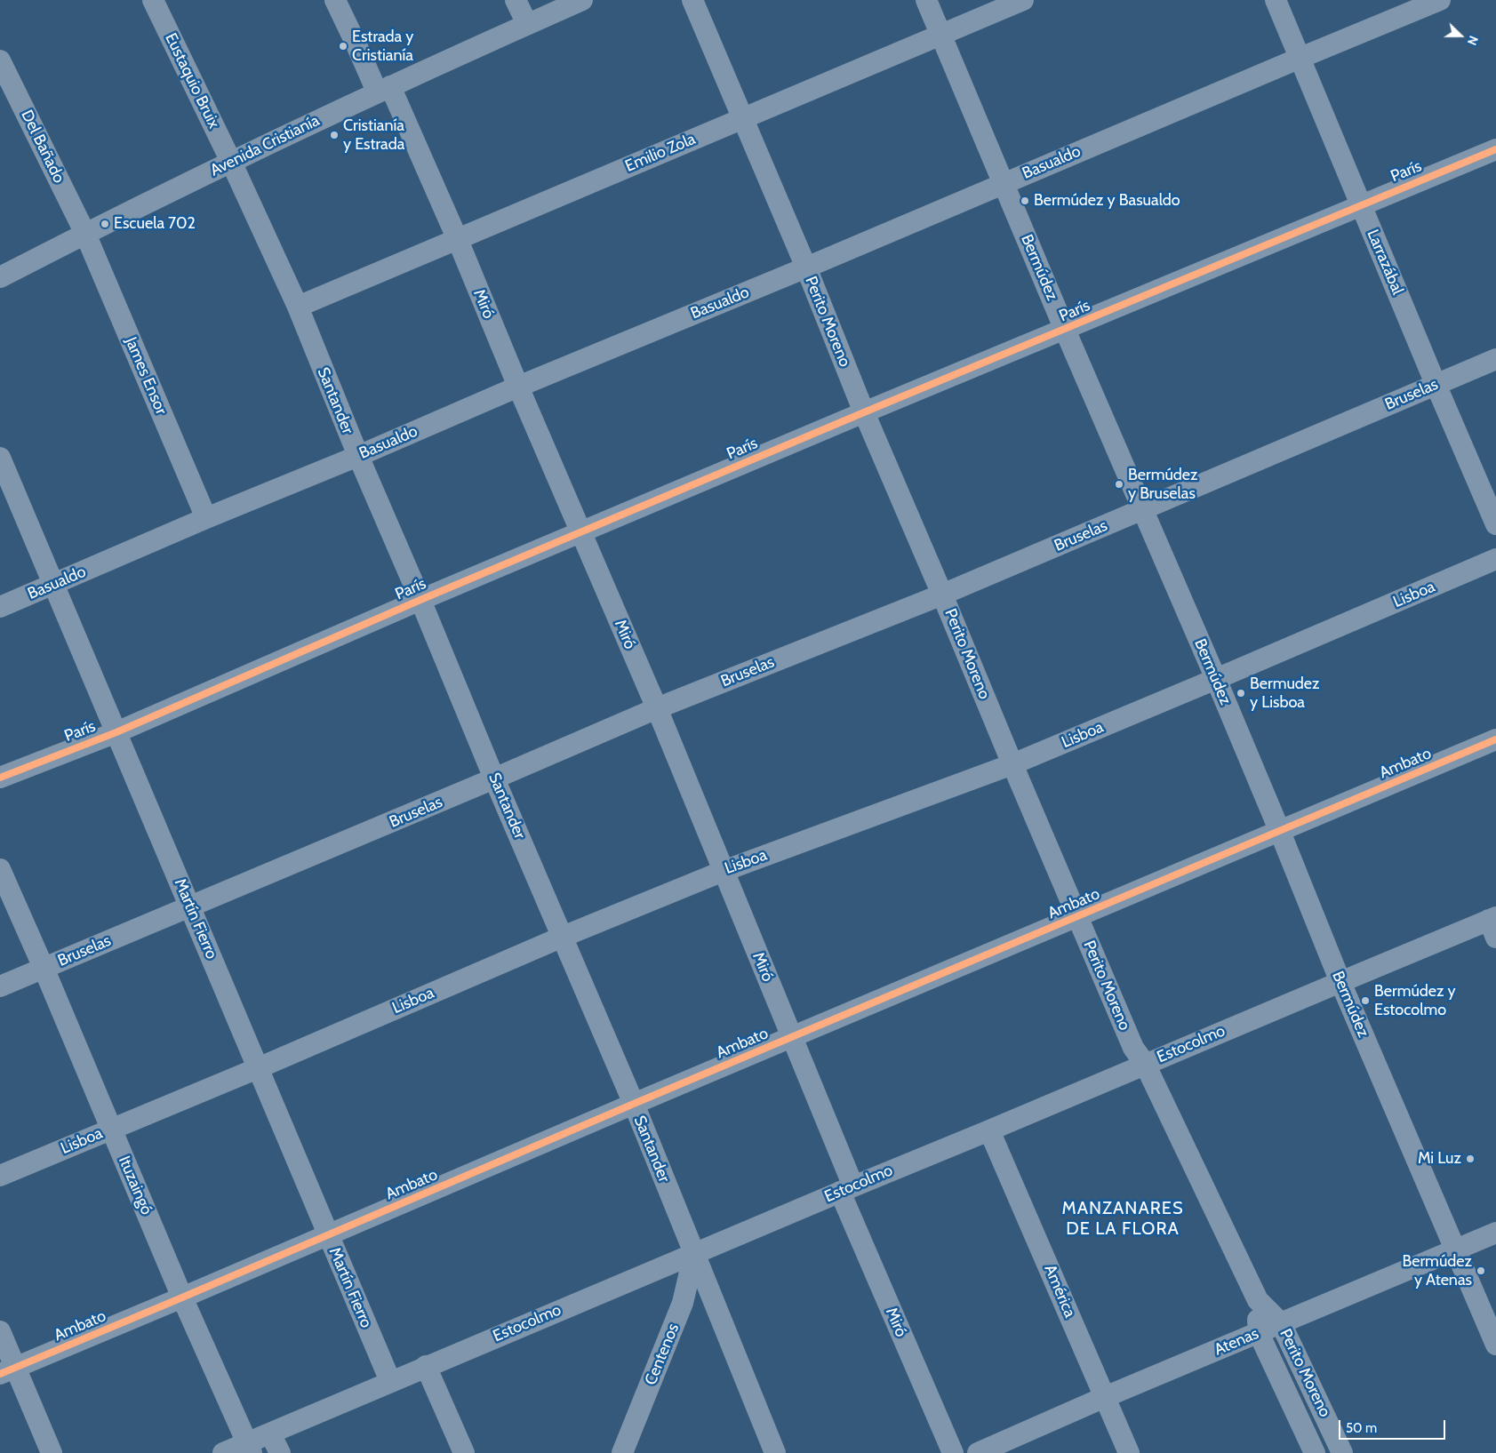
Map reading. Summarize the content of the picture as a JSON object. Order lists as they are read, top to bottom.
{
  "streets": {
    "street": [
      "Eustaquio Bruix",
      "Avenida Cristianía",
      "Del Bañado",
      "Emilio Zola",
      "Basualdo",
      "París",
      "Larrazábal",
      "Bermúdez",
      "Miró",
      "Perito Moreno",
      "James Ensor",
      "Bruselas",
      "Santander",
      "Lisboa",
      "Ambato",
      "Martín Fierro",
      "Estocolmo",
      "Ituzaingó",
      "América",
      "Atenas",
      "Centenos"
    ]
  },
  "crossings": [
    ["Eustaquio Bruix", "Avenida Cristianía"],
    ["Eustaquio Bruix", "Santander"],
    ["Avenida Cristianía", "Del Bañado"],
    ["Avenida Cristianía", "Miró"],
    ["Avenida Cristianía", "James Ensor"],
    ["Avenida Cristianía", "Santander"],
    ["Del Bañado", "James Ensor"],
    ["Emilio Zola", "Bermúdez"],
    ["Emilio Zola", "Miró"],
    ["Emilio Zola", "Perito Moreno"],
    ["Emilio Zola", "Santander"],
    ["Basualdo", "Larrazábal"],
    ["Basualdo", "Bermúdez"],
    ["Basualdo", "Miró"],
    ["Basualdo", "Perito Moreno"],
    ["Basualdo", "James Ensor"],
    ["Basualdo", "Santander"],
    ["Basualdo", "Martín Fierro"],
    ["París", "Larrazábal"],
    ["París", "Bermúdez"],
    ["París", "Miró"],
    ["París", "Perito Moreno"],
    ["París", "Santander"],
    ["París", "Martín Fierro"],
    ["Larrazábal", "Bruselas"],
    ["Bermúdez", "Bruselas"],
    ["Bermúdez", "Lisboa"],
    ["Bermúdez", "Ambato"],
    ["Bermúdez", "Estocolmo"],
    ["Bermúdez", "Atenas"],
    ["Miró", "Bruselas"],
    ["Miró", "Lisboa"],
    ["Miró", "Ambato"],
    ["Miró", "Estocolmo"],
    ["Perito Moreno", "Bruselas"],
    ["Perito Moreno", "Lisboa"],
    ["Perito Moreno", "Ambato"],
    ["Perito Moreno", "Estocolmo"],
    ["Perito Moreno", "Atenas"],
    ["Bruselas", "Santander"],
    ["Bruselas", "Martín Fierro"],
    ["Bruselas", "Ituzaingó"],
    ["Santander", "Lisboa"],
    ["Santander", "Ambato"],
    ["Santander", "Estocolmo"],
    ["Santander", "Centenos"],
    ["Lisboa", "Martín Fierro"],
    ["Lisboa", "Ituzaingó"],
    ["Ambato", "Martín Fierro"],
    ["Ambato", "Ituzaingó"],
    ["Martín Fierro", "Estocolmo"],
    ["Estocolmo", "Ituzaingó"],
    ["Estocolmo", "América"],
    ["Estocolmo", "Centenos"],
    ["América", "Atenas"]
  ],
  "districts": ["MANZANARES DE LA FLORA"],
  "places": [
    "Estrada y Cristianía",
    "Cristianía y Estrada",
    "Bermúdez y Basualdo",
    "Escuela 702",
    "Bermúdez y Bruselas",
    "Bermudez y Lisboa",
    "Bermúdez y Estocolmo",
    "Mi Luz",
    "Bermúdez y Atenas"
  ],
  "scale_bar": "50 m",
  "north": "right"
}
